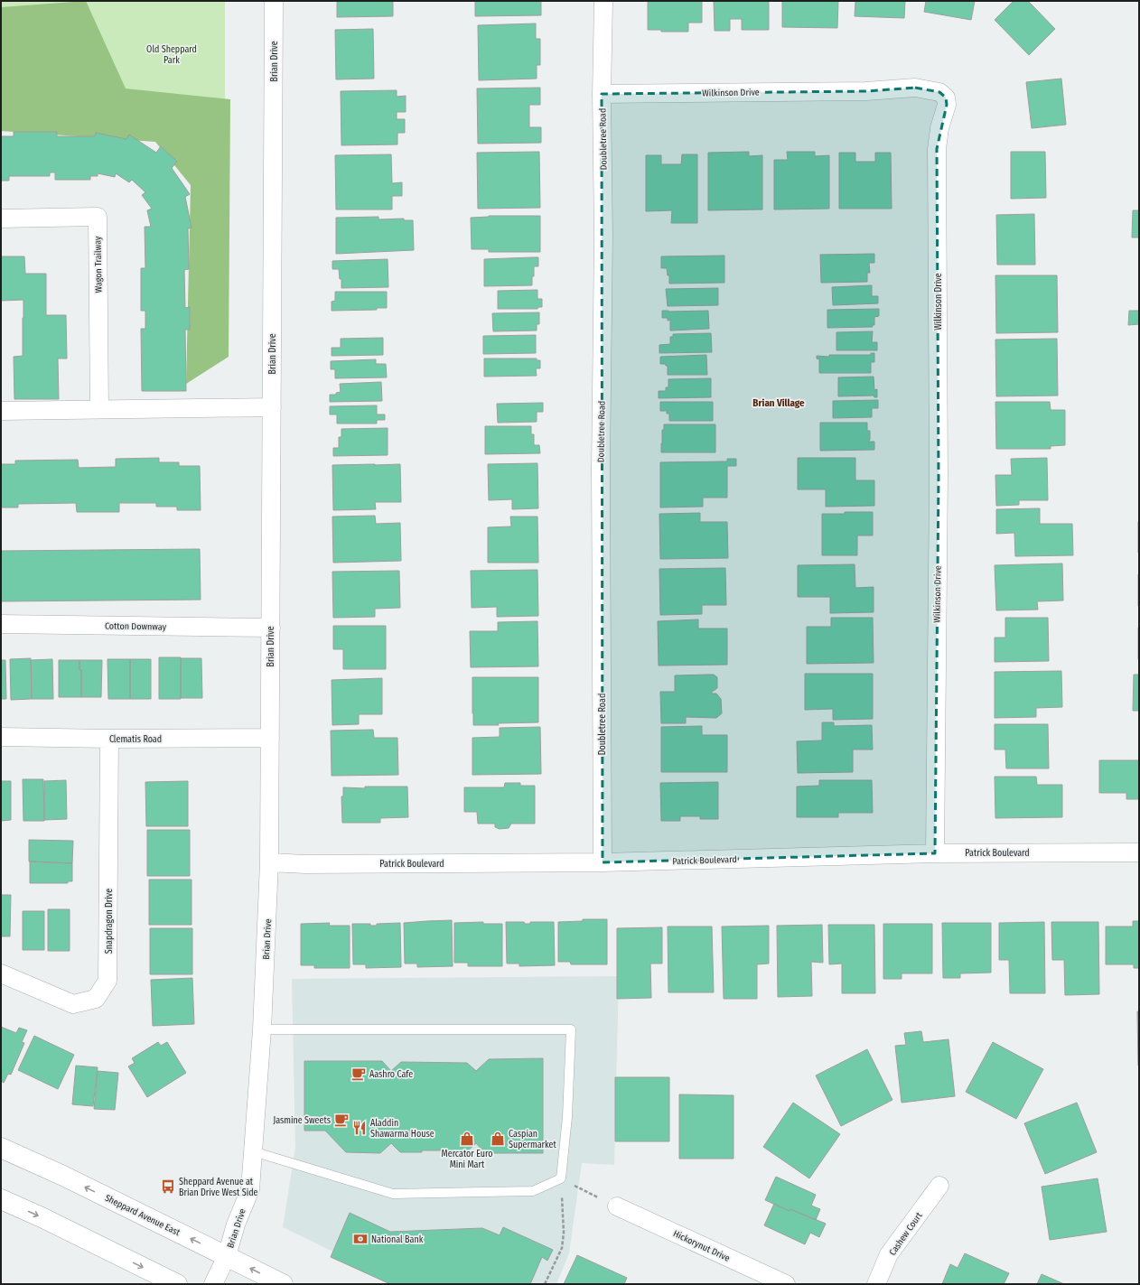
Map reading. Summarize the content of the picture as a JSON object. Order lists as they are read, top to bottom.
{
  "streets": {
    "main road": ["Sheppard Avenue East"],
    "street": [
      "Brian Drive",
      "Wilkinson Drive",
      "Doubletree Road",
      "Wagon Trailway",
      "Cotton Downway",
      "Clematis Road",
      "Patrick Boulevard",
      "Snapdragon Drive",
      "Cashew Court",
      "Hickorynut Drive"
    ]
  },
  "crossings": [
    ["Brian Drive", "Cotton Downway"],
    ["Brian Drive", "Clematis Road"],
    ["Brian Drive", "Patrick Boulevard"],
    ["Brian Drive", "Sheppard Avenue East"],
    ["Wilkinson Drive", "Doubletree Road"],
    ["Wilkinson Drive", "Patrick Boulevard"],
    ["Doubletree Road", "Patrick Boulevard"],
    ["Clematis Road", "Snapdragon Drive"]
  ],
  "districts": ["Brian Village"],
  "parks": ["Old Sheppard Park"],
  "places": {
    "cafe": ["Aashro Cafe", "Jasmine Sweets"],
    "restaurant": ["Aladdin Shawarma House"],
    "shop": ["Mercator Euro Mini Mart", "Caspian Supermarket"],
    "bus stop": ["Sheppard Avenue at Brian Drive West Side"],
    "bank": ["National Bank"]
  }
}
